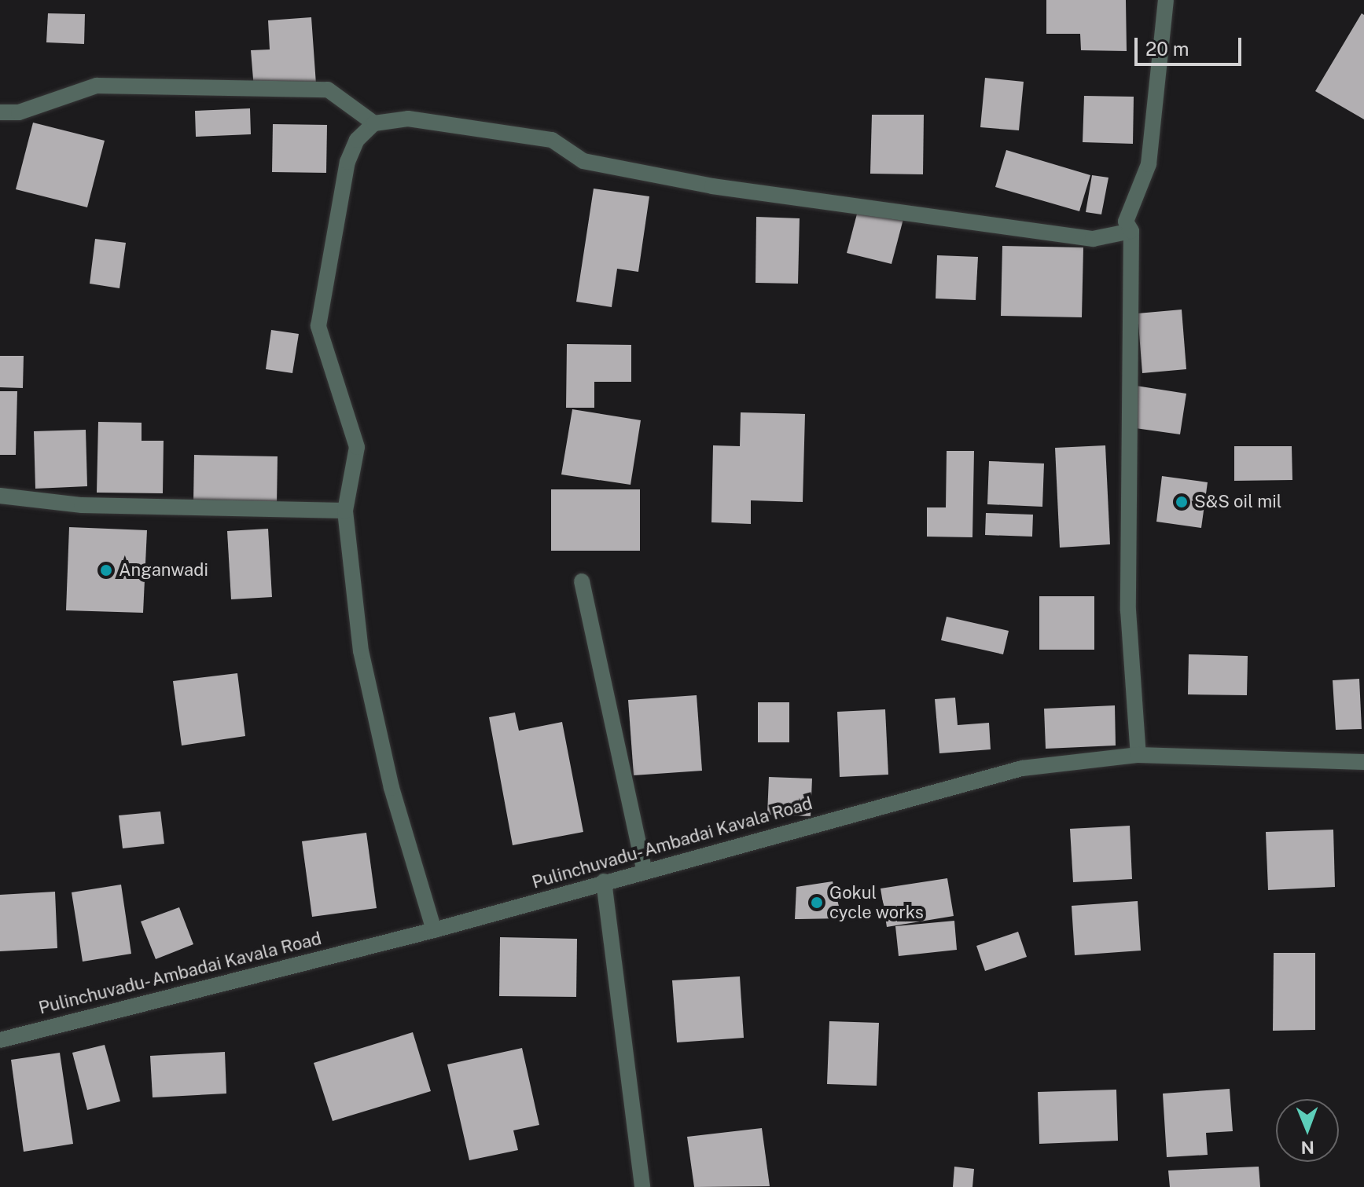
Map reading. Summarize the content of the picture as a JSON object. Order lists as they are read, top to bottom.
{
  "streets": {
    "street": ["Pulinchuvadu- Ambadai Kavala Road"]
  },
  "places": ["S&S oil mil", "Anganwadi", "Gokul cycle works"],
  "scale_bar": "20 m",
  "north": "bottom"
}
